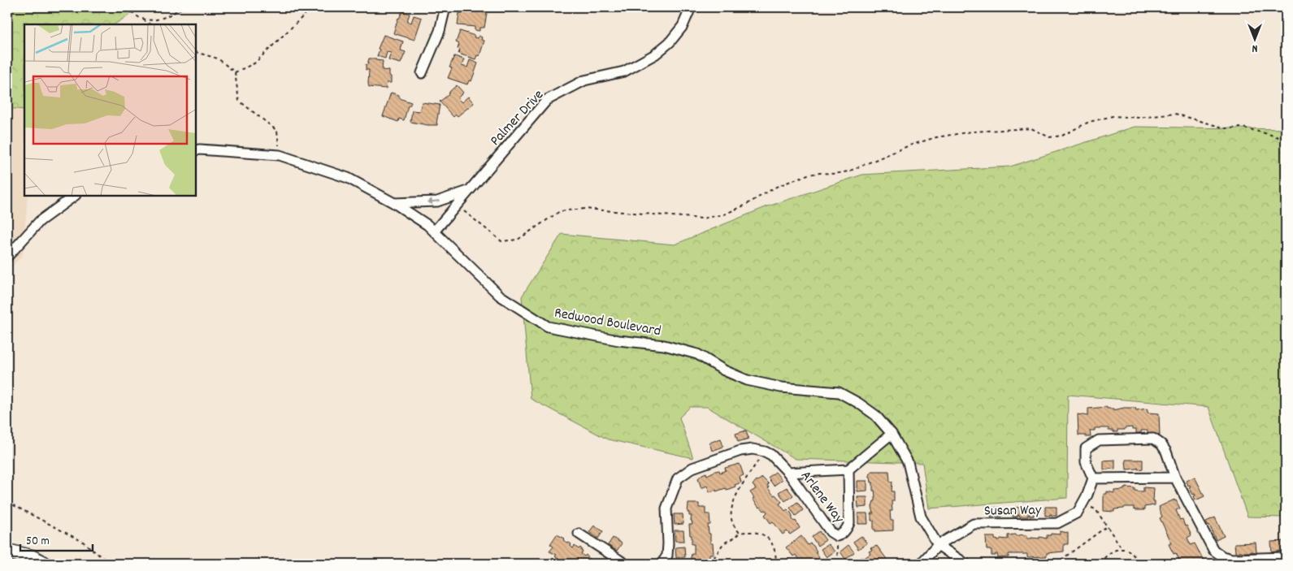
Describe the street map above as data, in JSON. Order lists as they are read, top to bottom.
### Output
{
  "streets": {
    "street": [
      "Palmer Drive",
      "Redwood Boulevard",
      "Arlene Way",
      "Susan Way"
    ]
  },
  "crossings": [
    ["Palmer Drive", "Redwood Boulevard"],
    ["Redwood Boulevard", "Susan Way"]
  ],
  "scale_bar": "50 m",
  "north": "bottom"
}
